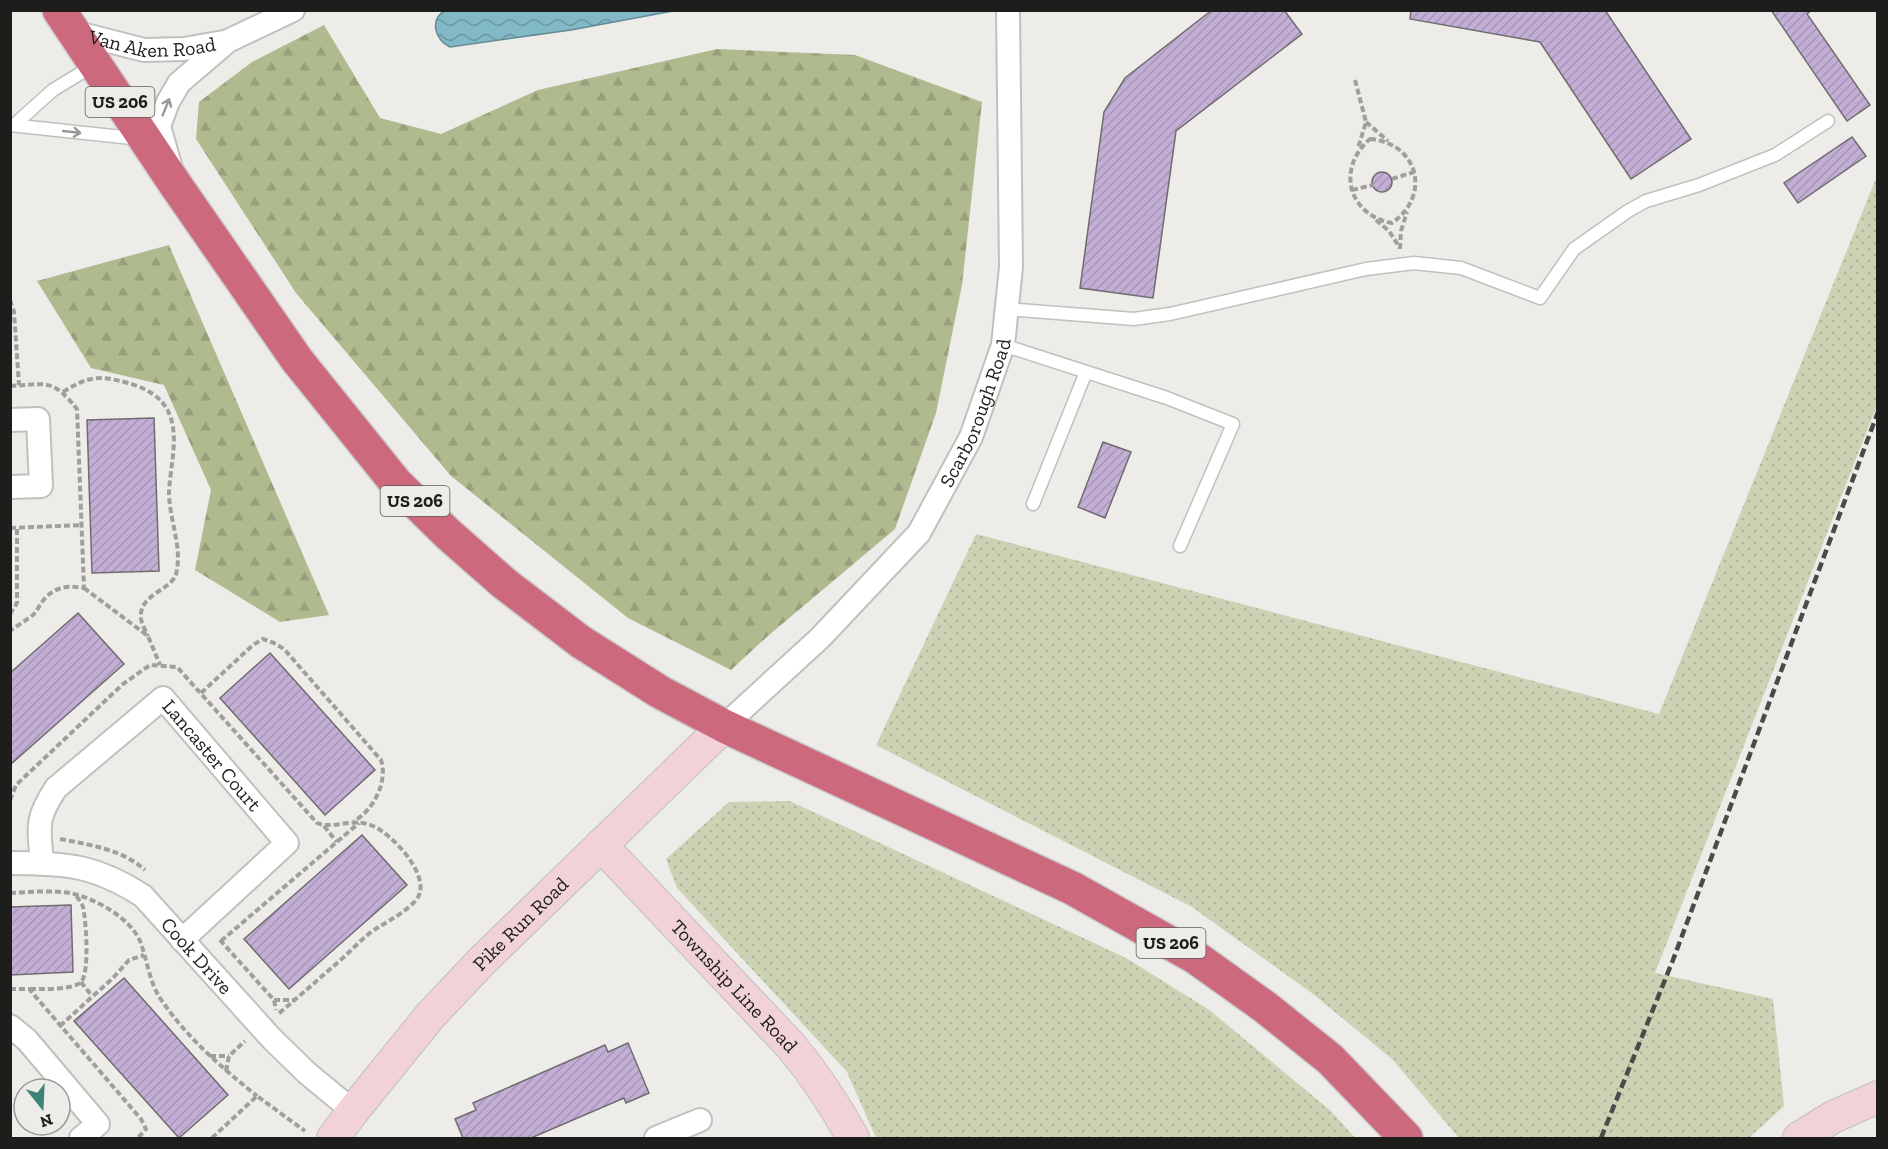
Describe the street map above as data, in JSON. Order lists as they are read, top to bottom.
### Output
{
  "streets": {
    "highway": ["US 206"],
    "street": [
      "Van Aken Road",
      "Scarborough Road",
      "Lancaster Court",
      "Pike Run Road",
      "Cook Drive",
      "Township Line Road"
    ]
  },
  "crossings": [
    ["Van Aken Road", "US 206"],
    ["US 206", "Scarborough Road"],
    ["US 206", "Pike Run Road"],
    ["Scarborough Road", "Pike Run Road"],
    ["Lancaster Court", "Cook Drive"],
    ["Pike Run Road", "Cook Drive"],
    ["Pike Run Road", "Township Line Road"]
  ],
  "one_way": ["Van Aken Road"],
  "north": "bottom"
}
